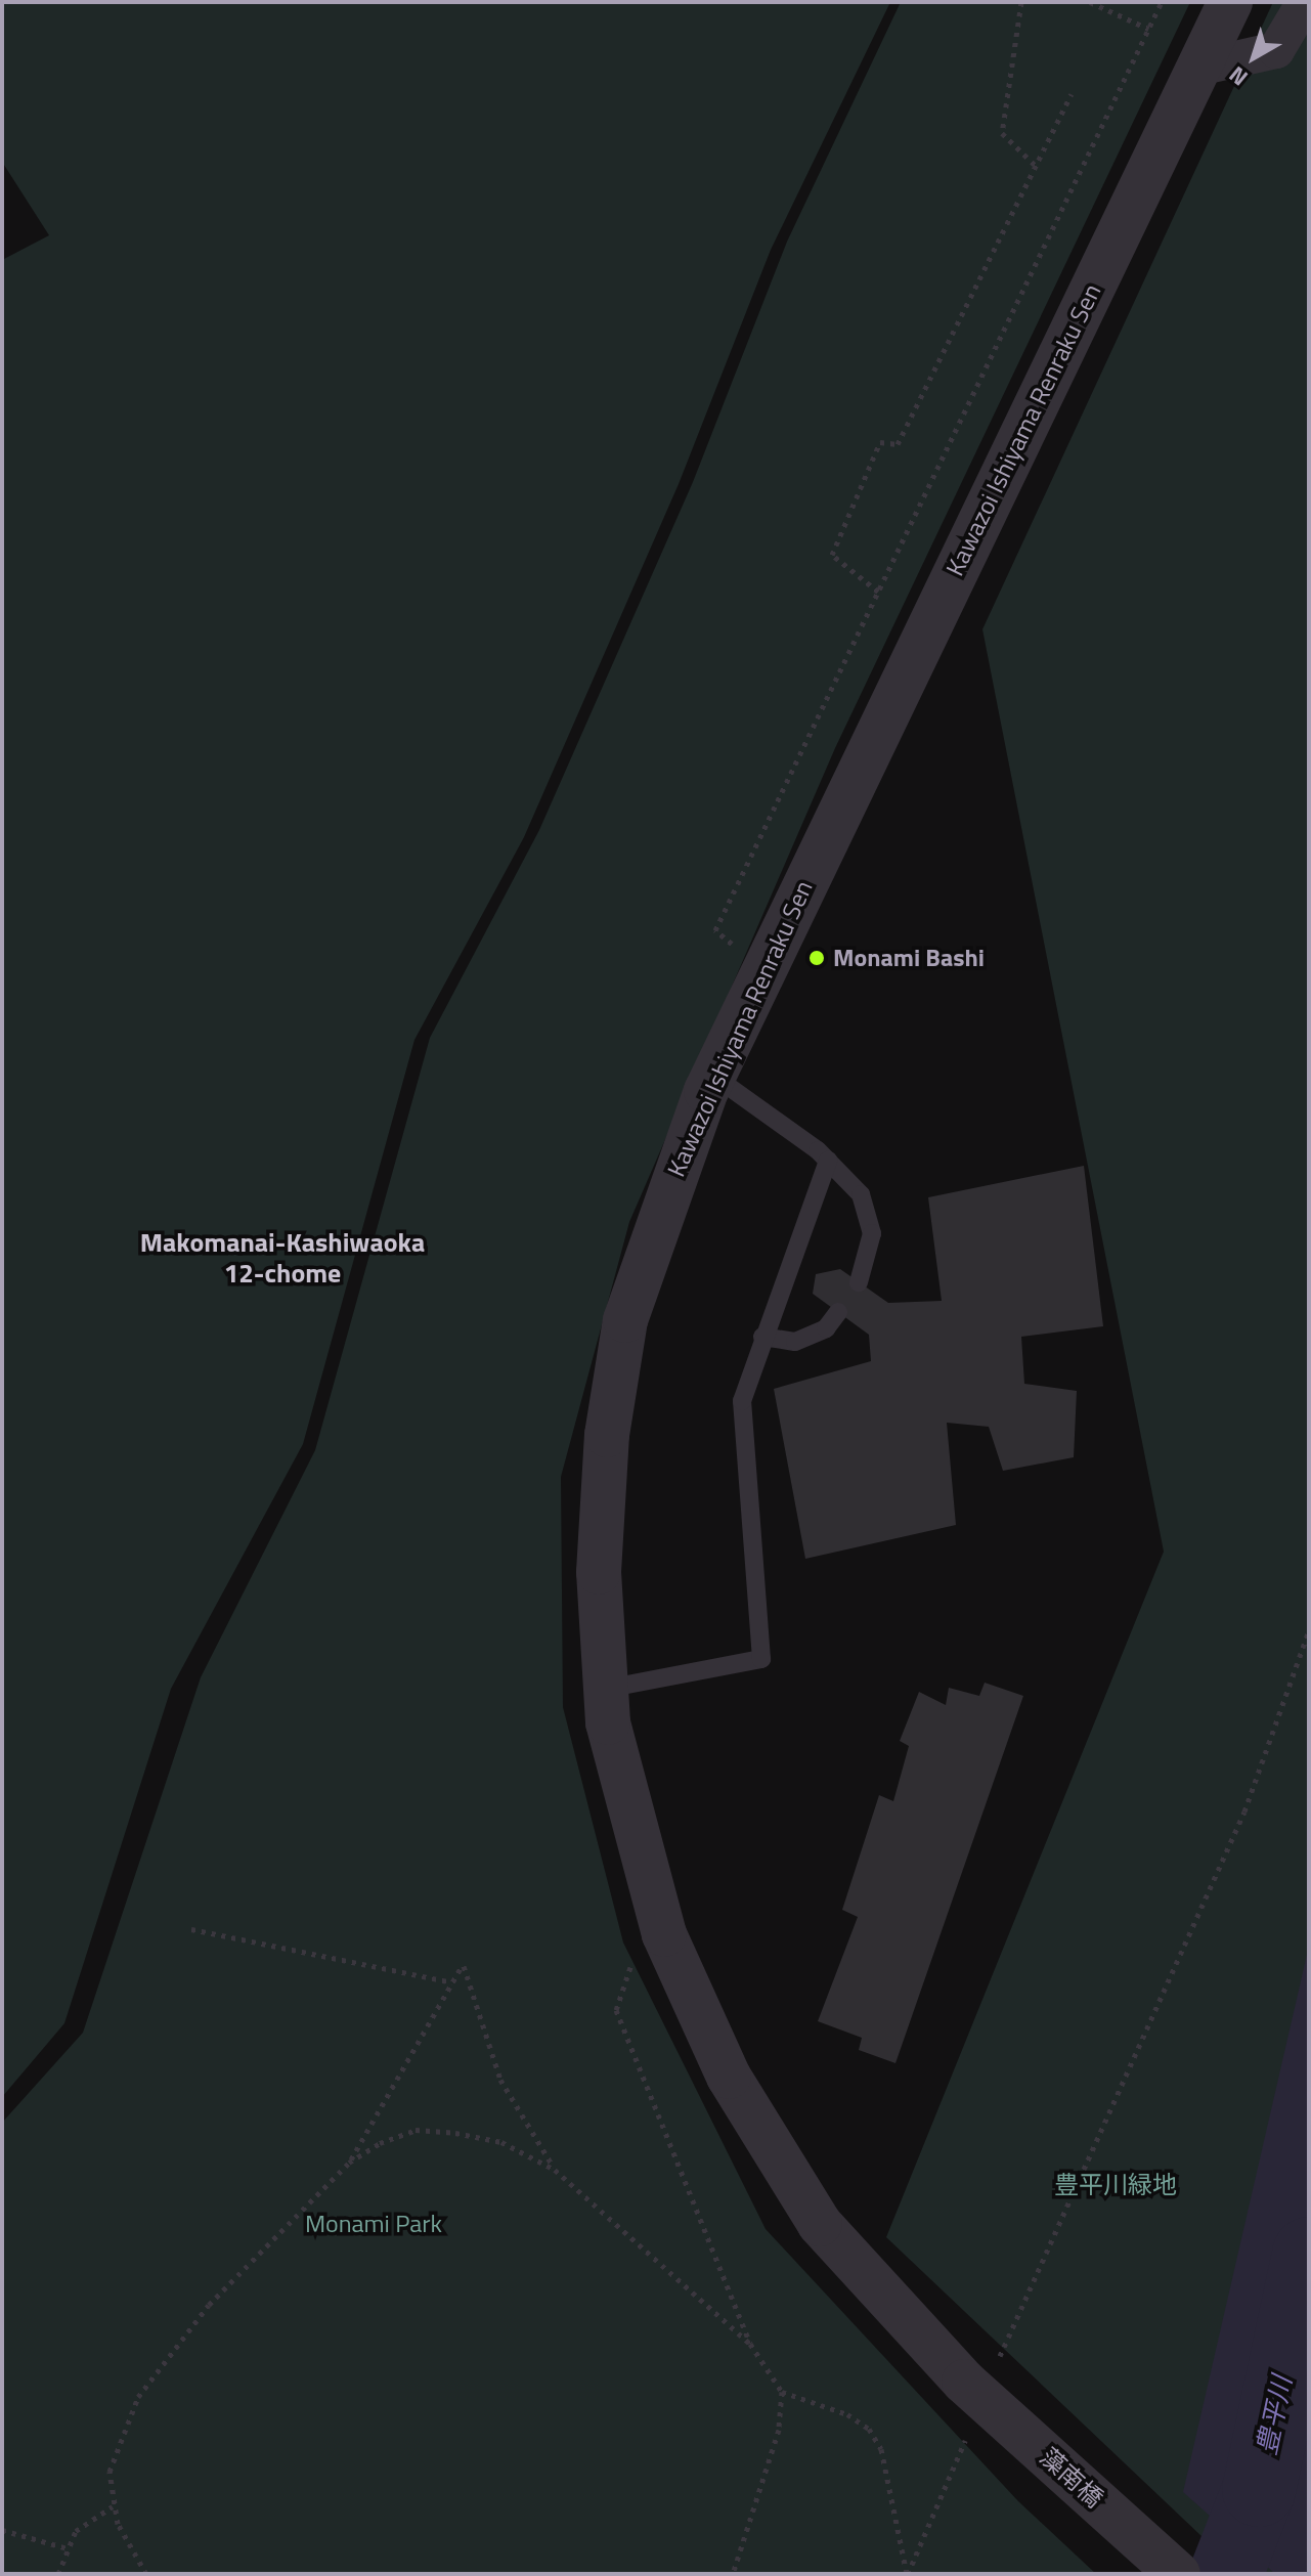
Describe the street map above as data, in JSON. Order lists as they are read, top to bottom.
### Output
{
  "streets": {
    "street": ["Kawazoi Ishiyama Renraku Sen", "藻南橋"]
  },
  "crossings": [
    ["Kawazoi Ishiyama Renraku Sen", "藻南橋"]
  ],
  "districts": ["Makomanai-Kashiwaoka 12-chome"],
  "water": ["豊平川"],
  "parks": ["豊平川緑地", "Monami Park"],
  "places": ["Monami Bashi"],
  "north": "bottom left"
}
